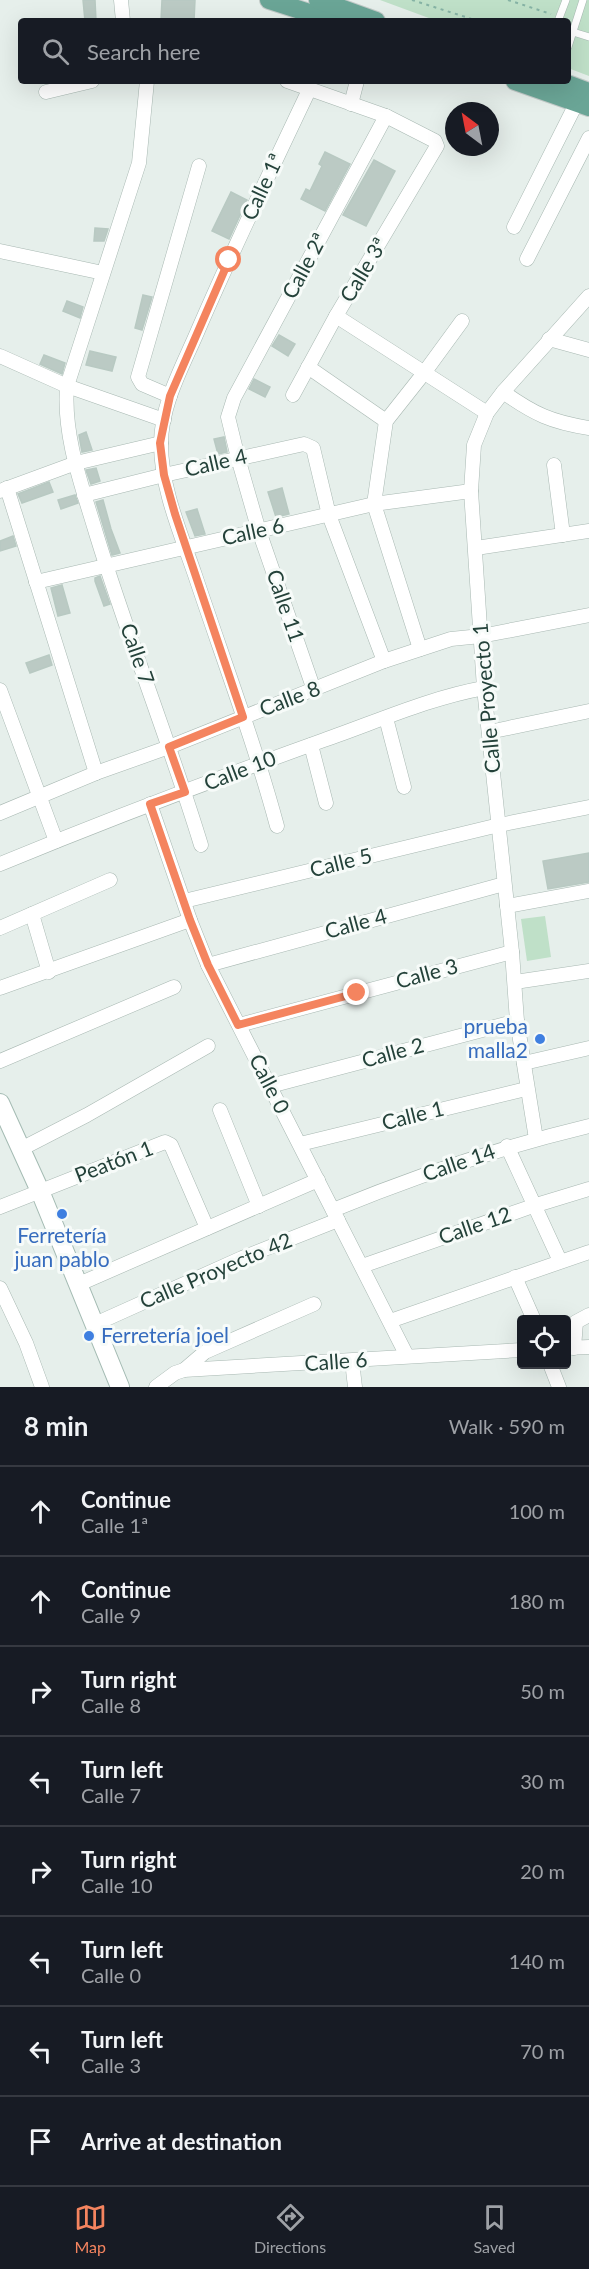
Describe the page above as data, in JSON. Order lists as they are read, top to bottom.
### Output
{
  "streets": {
    "street": [
      "Calle 1ª",
      "Calle 2ª",
      "Calle 3ª",
      "Calle 4",
      "Calle 6",
      "Calle 11",
      "Calle 7",
      "Calle Proyecto 1",
      "Calle 8",
      "Calle 10",
      "Calle 5",
      "Calle 3",
      "Calle 2",
      "Calle 0",
      "Calle 1",
      "Peatón 1",
      "Calle 14",
      "Calle 12",
      "Calle Proyecto 42"
    ]
  },
  "crossings": [
    ["Calle 1ª", "Calle 4"],
    ["Calle 1ª", "Calle 6"],
    ["Calle 1ª", "Calle 8"],
    ["Calle 1ª", "Calle 10"],
    ["Calle 2ª", "Calle 3ª"],
    ["Calle 2ª", "Calle 11"],
    ["Calle 4", "Calle 6"],
    ["Calle 4", "Calle 11"],
    ["Calle 4", "Calle 7"],
    ["Calle 4", "Calle Proyecto 1"],
    ["Calle 4", "Calle 0"],
    ["Calle 6", "Calle 11"],
    ["Calle 6", "Calle 7"],
    ["Calle 6", "Calle Proyecto 1"],
    ["Calle 6", "Calle 0"],
    ["Calle 11", "Calle 8"],
    ["Calle 7", "Calle 8"],
    ["Calle 7", "Calle 10"],
    ["Calle Proyecto 1", "Calle 8"],
    ["Calle Proyecto 1", "Calle 10"],
    ["Calle Proyecto 1", "Calle 5"],
    ["Calle Proyecto 1", "Calle 3"],
    ["Calle Proyecto 1", "Calle 2"],
    ["Calle Proyecto 1", "Calle 1"],
    ["Calle Proyecto 1", "Calle 14"],
    ["Calle 10", "Calle 0"],
    ["Calle 5", "Calle 0"],
    ["Calle 3", "Calle 0"],
    ["Calle 2", "Calle 0"],
    ["Calle 0", "Calle 1"],
    ["Calle 0", "Calle 14"],
    ["Calle 0", "Calle 12"],
    ["Calle 0", "Calle Proyecto 42"],
    ["Calle 14", "Calle Proyecto 42"]
  ],
  "places": ["prueba malla2", "Ferretería juan pablo", "Ferretería joel"],
  "north": "top left",
  "page": {
    "search": "Search here",
    "heading": ["8 min", "Walk · 590 m"],
    "list": [
      ["Continue", "Calle 1ª", "100 m"],
      ["Continue", "Calle 9", "180 m"],
      ["Turn right", "Calle 8", "50 m"],
      ["Turn left", "Calle 7", "30 m"],
      ["Turn right", "Calle 10", "20 m"],
      ["Turn left", "Calle 0", "140 m"],
      ["Turn left", "Calle 3", "70 m"],
      "Arrive at destination"
    ],
    "nav": ["Map", "Directions", "Saved"]
  }
}
